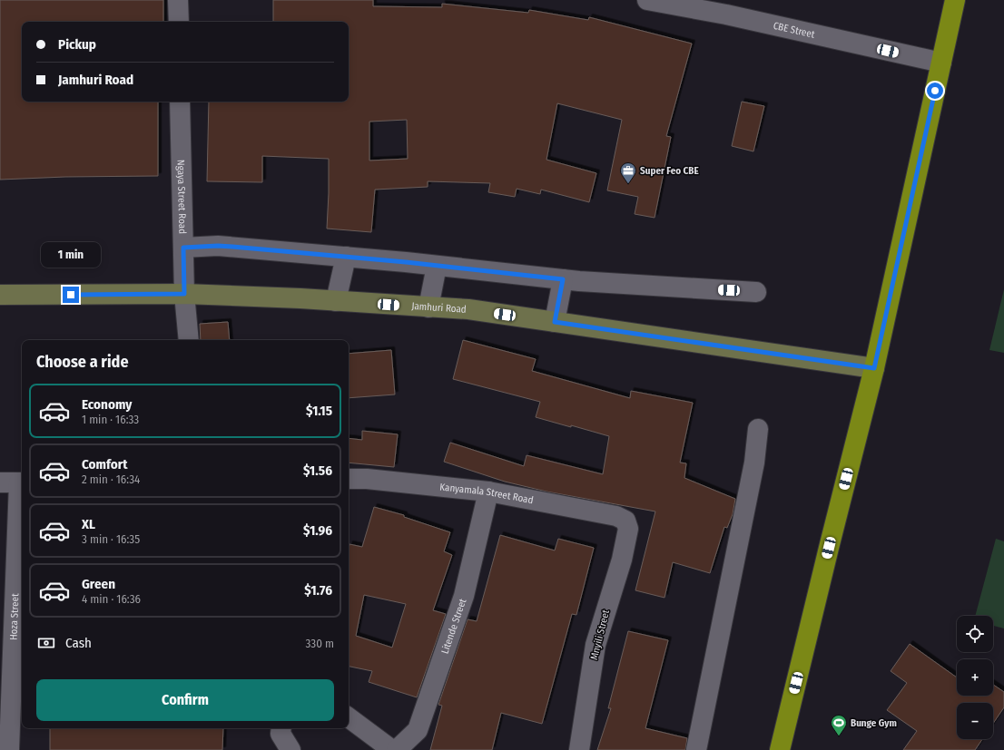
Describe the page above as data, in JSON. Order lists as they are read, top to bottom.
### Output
{
  "streets": {
    "main road": ["Jamhuri Road"],
    "street": [
      "CBE Street",
      "Ngaya Street Road",
      "Kanyamala Street Road",
      "Hoza Street",
      "Litende Street",
      "Mnyili Street"
    ]
  },
  "crossings": [
    ["Ngaya Street Road", "Jamhuri Road"],
    ["Kanyamala Street Road", "Litende Street"],
    ["Kanyamala Street Road", "Mnyili Street"]
  ],
  "places": {
    "office": ["Super Feo CBE"],
    "sports": ["Bunge Gym"]
  },
  "page": {
    "banner": ["Pickup", "Jamhuri Road"],
    "bubble": "1 min",
    "heading": "Choose a ride",
    "list": [
      {
        "name": "Economy",
        "note": "1 min · 16:33",
        "value": "$1.15"
      },
      {
        "name": "Comfort",
        "note": "2 min · 16:34",
        "value": "$1.56"
      },
      {
        "name": "XL",
        "note": "3 min · 16:35",
        "value": "$1.96"
      },
      {
        "name": "Green",
        "note": "4 min · 16:36",
        "value": "$1.76"
      }
    ],
    "map_buttons": ["+", "−"],
    "pay": ["Cash", "330 m"],
    "buttons": "Confirm"
  }
}
